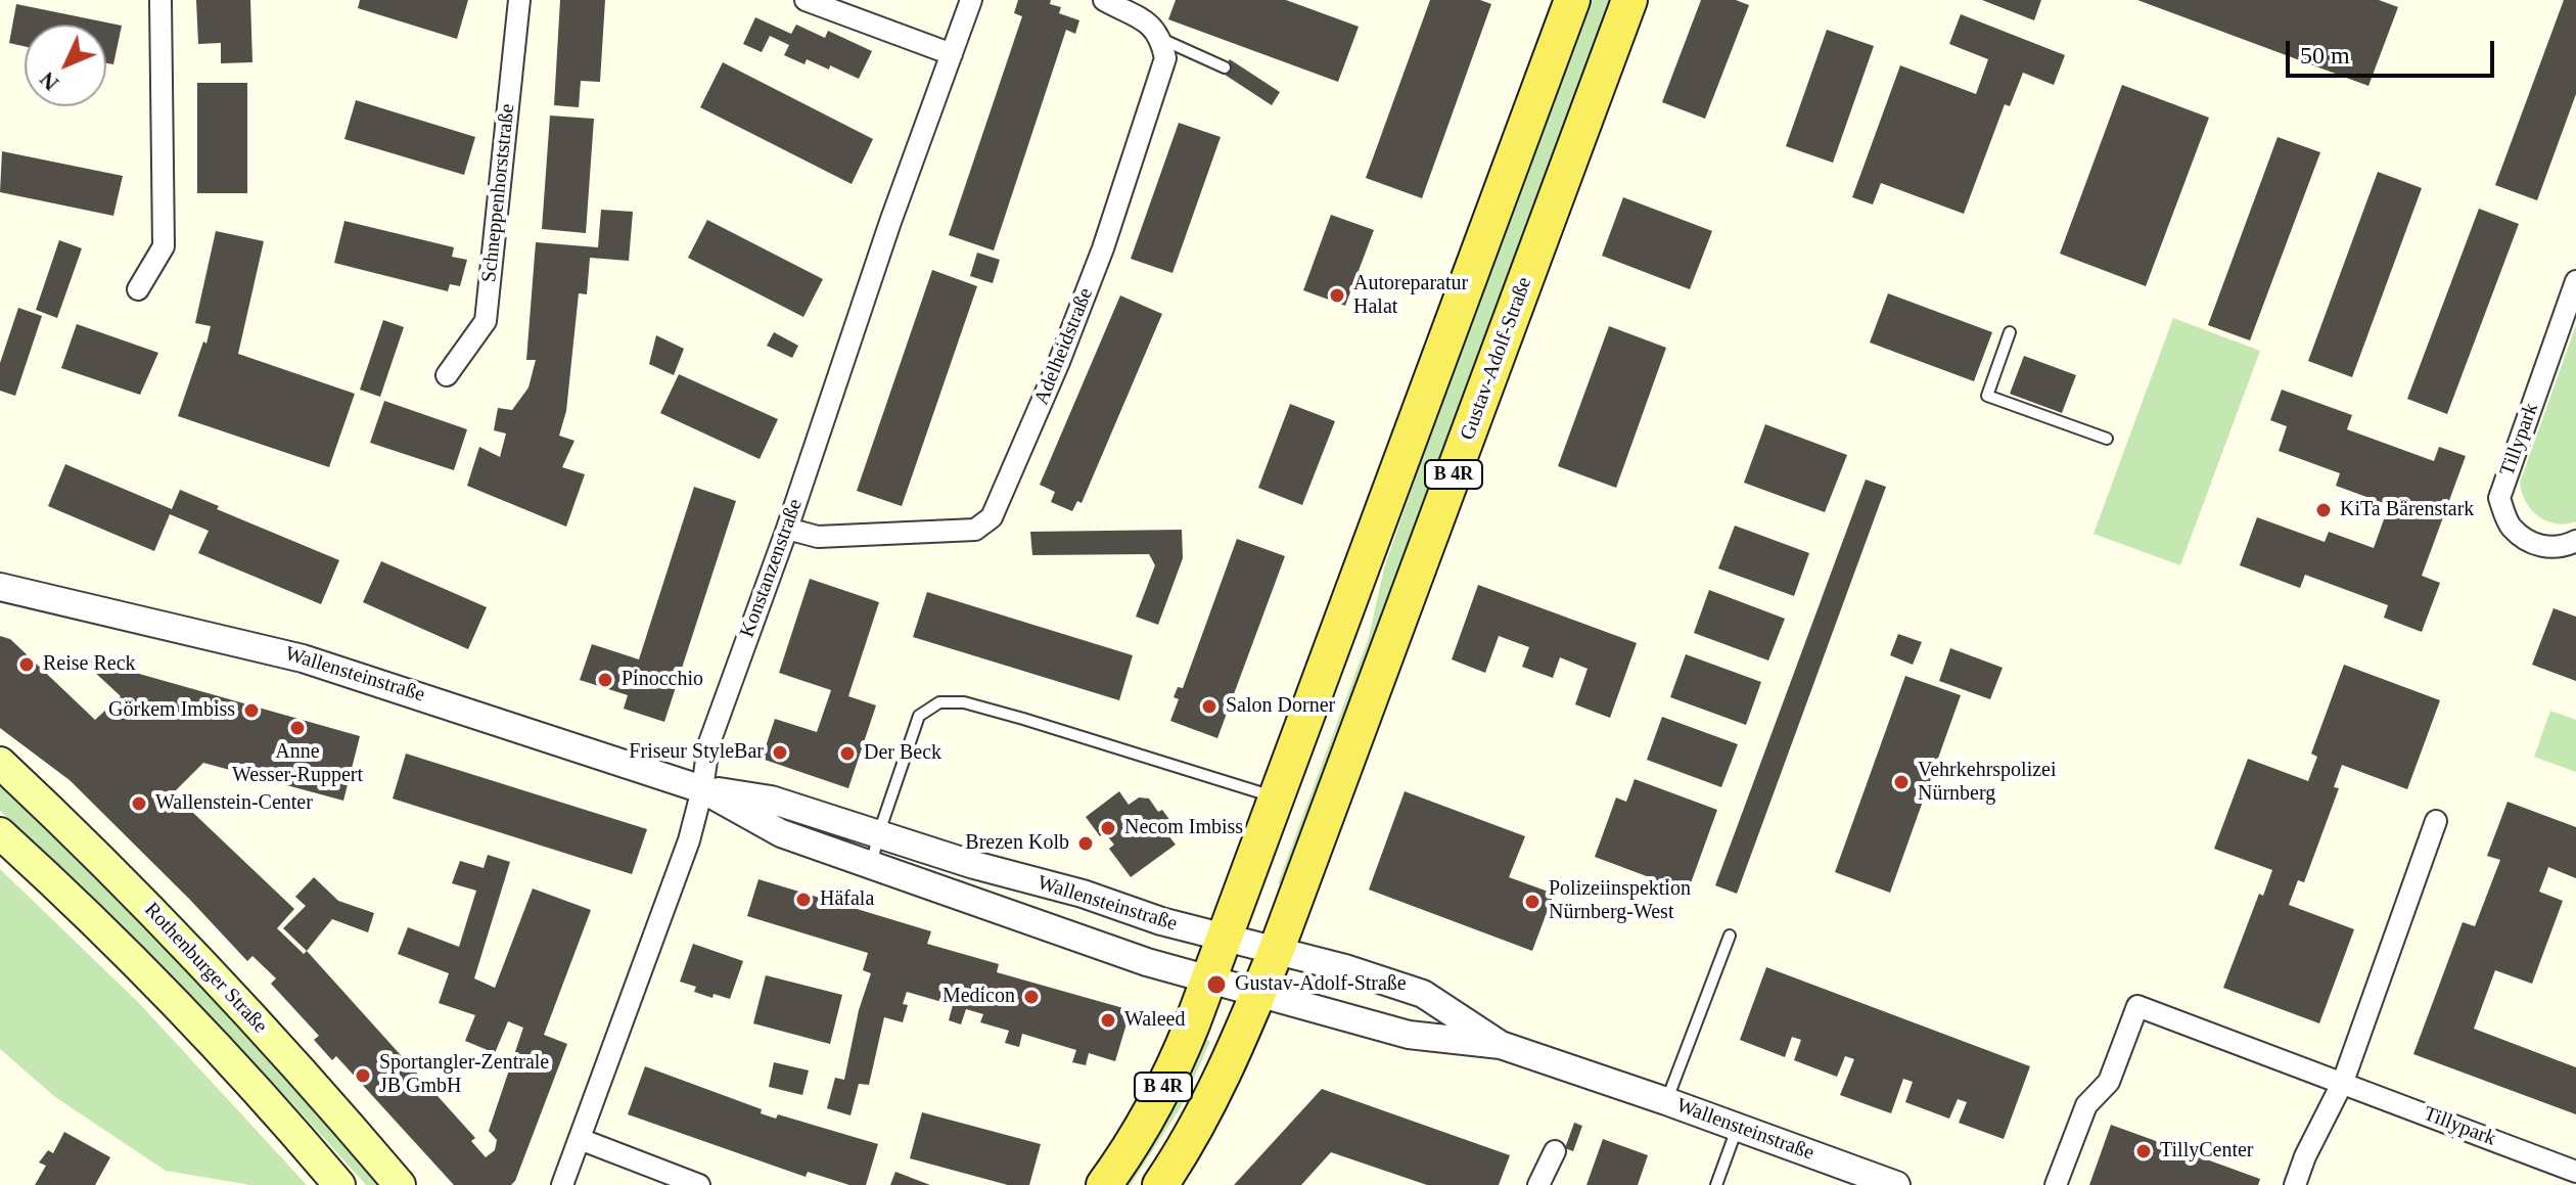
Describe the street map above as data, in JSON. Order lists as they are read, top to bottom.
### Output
{
  "streets": {
    "main road": ["Gustav-Adolf-Straße", "B 4R", "Rothenburger Straße"],
    "street": [
      "Schneppenhorststraße",
      "Adelheidstraße",
      "Tillypark",
      "Konstanzenstraße",
      "Wallensteinstraße"
    ]
  },
  "crossings": [
    ["Adelheidstraße", "Konstanzenstraße"],
    ["Gustav-Adolf-Straße", "B 4R"],
    ["Gustav-Adolf-Straße", "Wallensteinstraße"],
    ["B 4R", "Wallensteinstraße"],
    ["Konstanzenstraße", "Wallensteinstraße"]
  ],
  "places": [
    "Autoreparatur Halat",
    "KiTa Bärenstark",
    "Reise Reck",
    "Pinocchio",
    "Salon Dorner",
    "Görkem Imbiss",
    "Anne Wesser-Ruppert",
    "Friseur StyleBar",
    "Der Beck",
    "Vehrkehrspolizei Nürnberg",
    "Wallenstein-Center",
    "Necom Imbiss",
    "Brezen Kolb",
    "Häfala",
    "Polizeiinspektion Nürnberg-West",
    "Gustav-Adolf-Straße",
    "Medicon",
    "Waleed",
    "Sportangler-Zentrale JB GmbH",
    "TillyCenter"
  ],
  "scale_bar": "50 m",
  "north": "bottom left"
}
